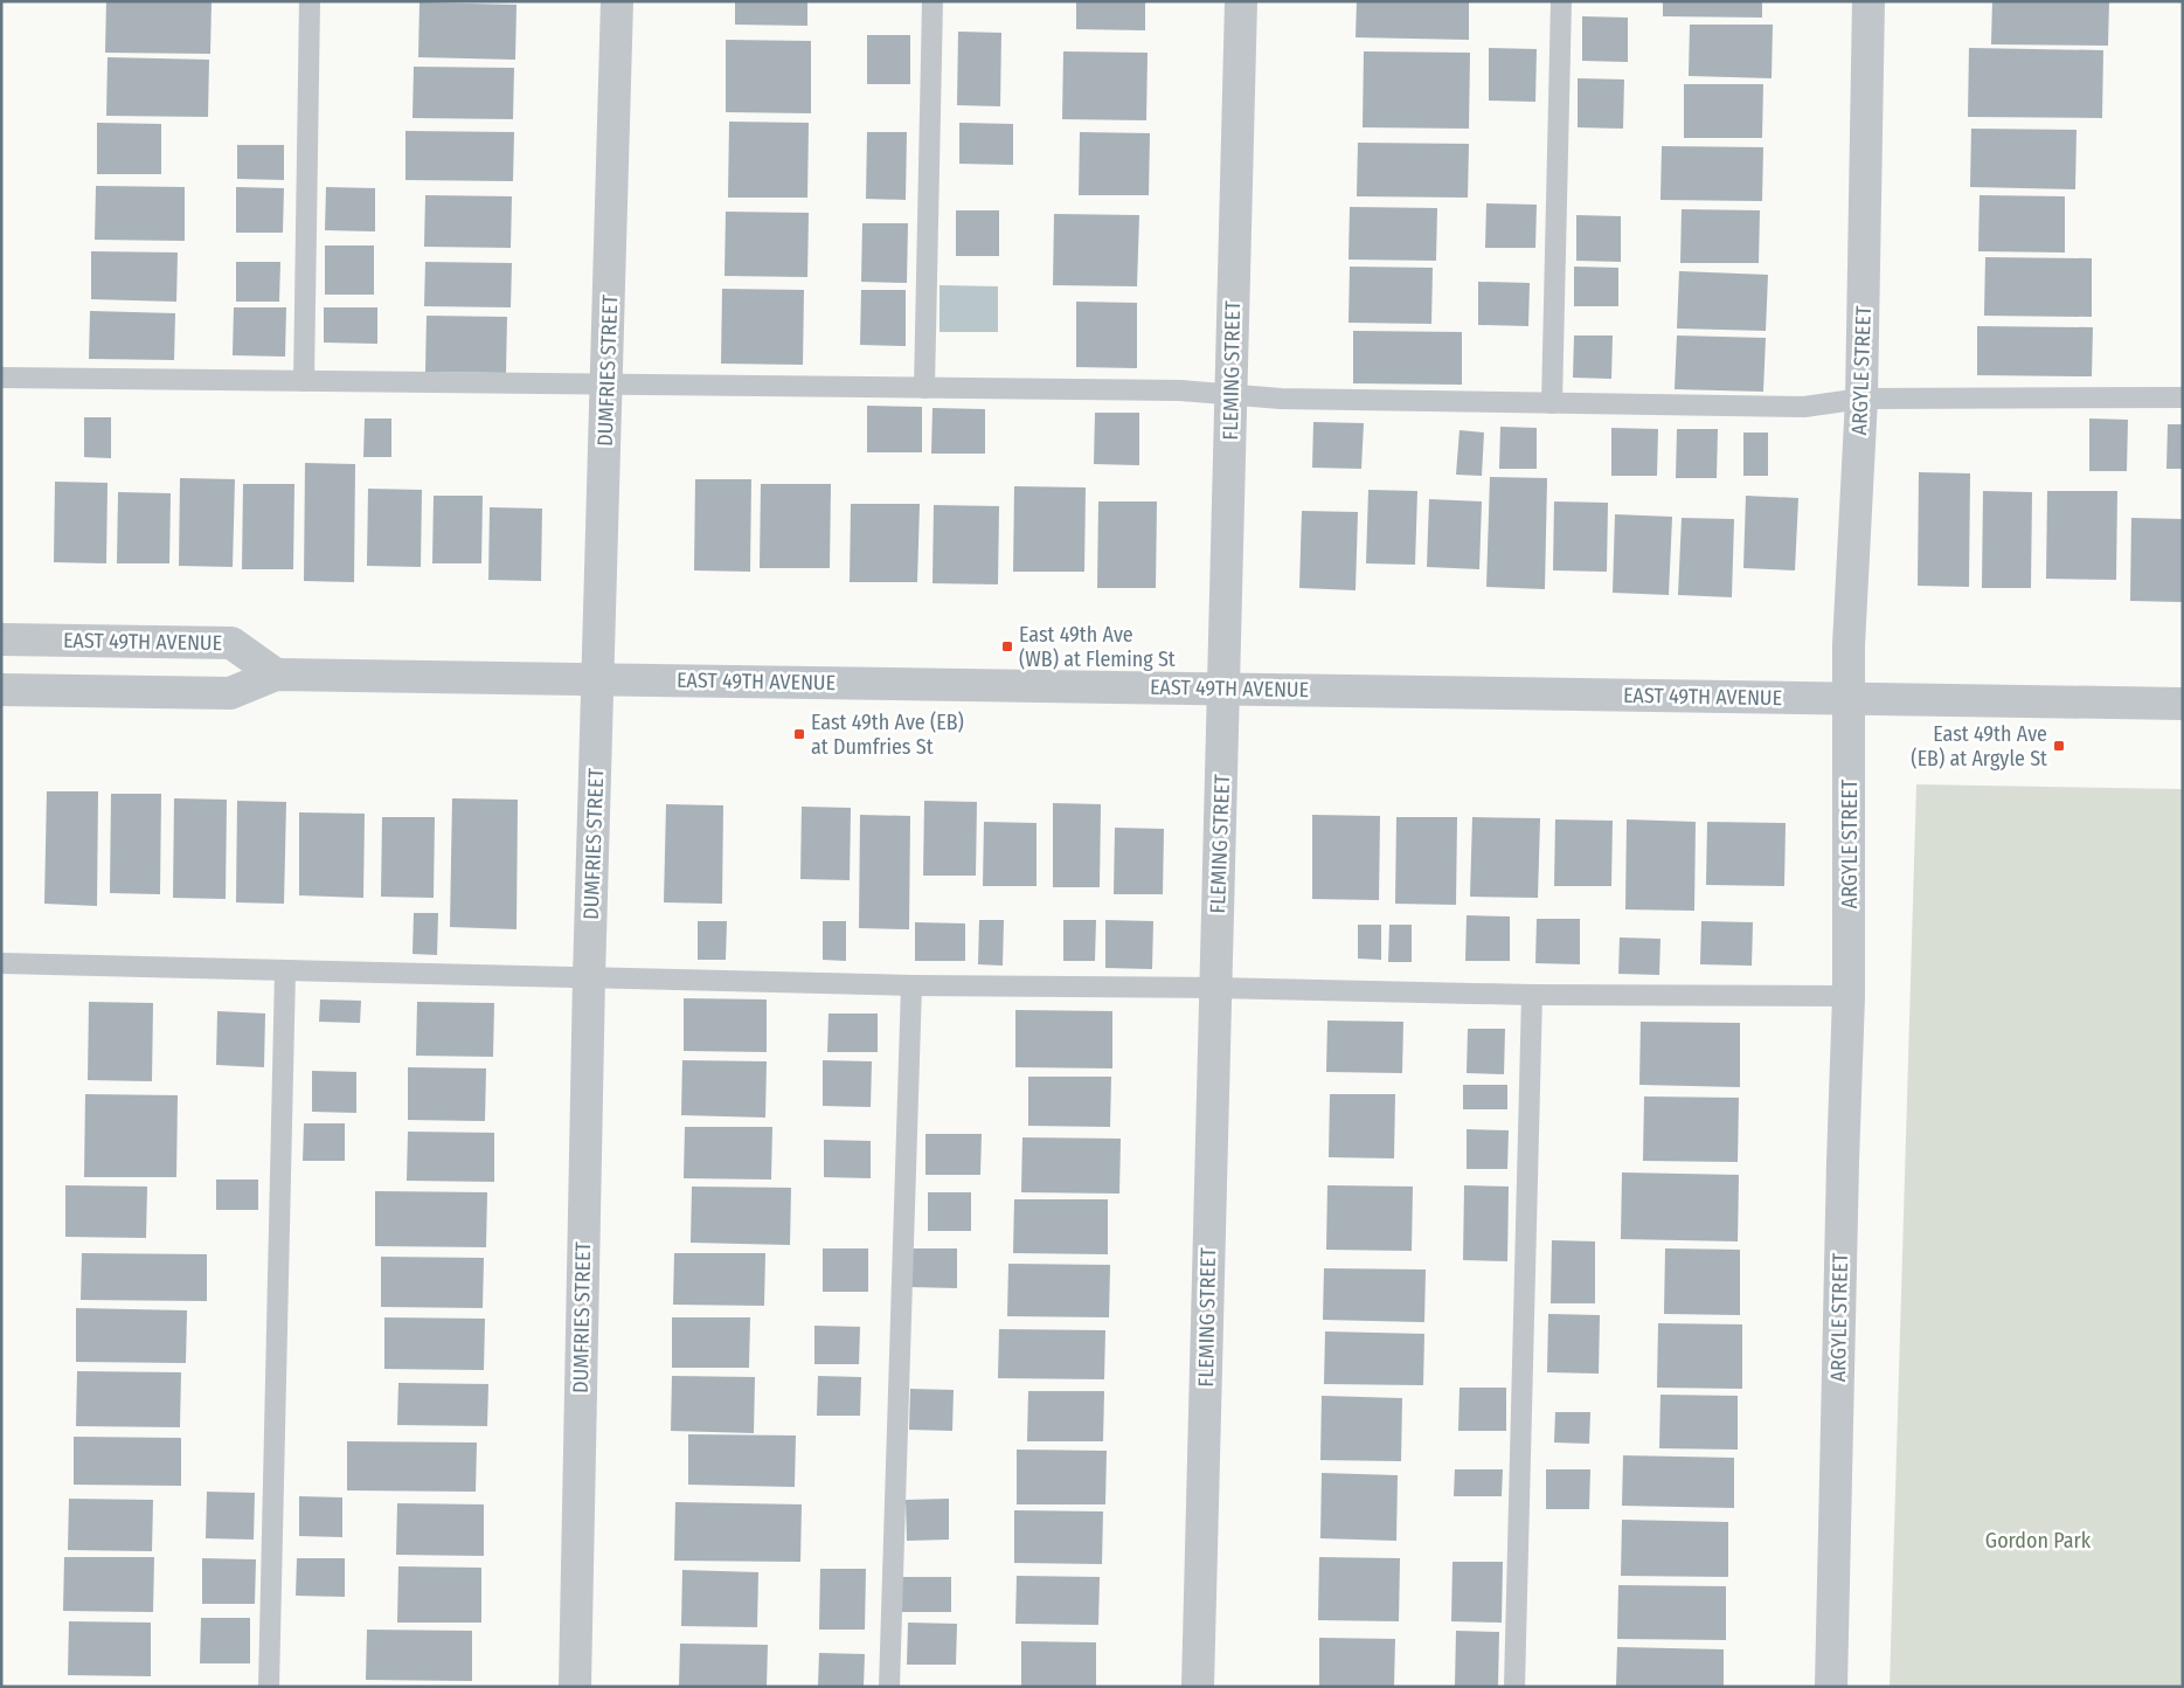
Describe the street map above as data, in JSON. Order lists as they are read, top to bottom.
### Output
{
  "streets": {
    "street": [
      "DUMFRIES STREET",
      "FLEMING STREET",
      "ARGYLE STREET",
      "EAST 49TH AVENUE"
    ]
  },
  "crossings": [
    ["DUMFRIES STREET", "EAST 49TH AVENUE"],
    ["FLEMING STREET", "EAST 49TH AVENUE"],
    ["ARGYLE STREET", "EAST 49TH AVENUE"]
  ],
  "parks": ["Gordon Park"],
  "places": {
    "transit": ["East 49th Ave (WB) at Fleming St", "East 49th Ave (EB) at Dumfries St", "East 49th Ave (EB) at Argyle St"]
  }
}
